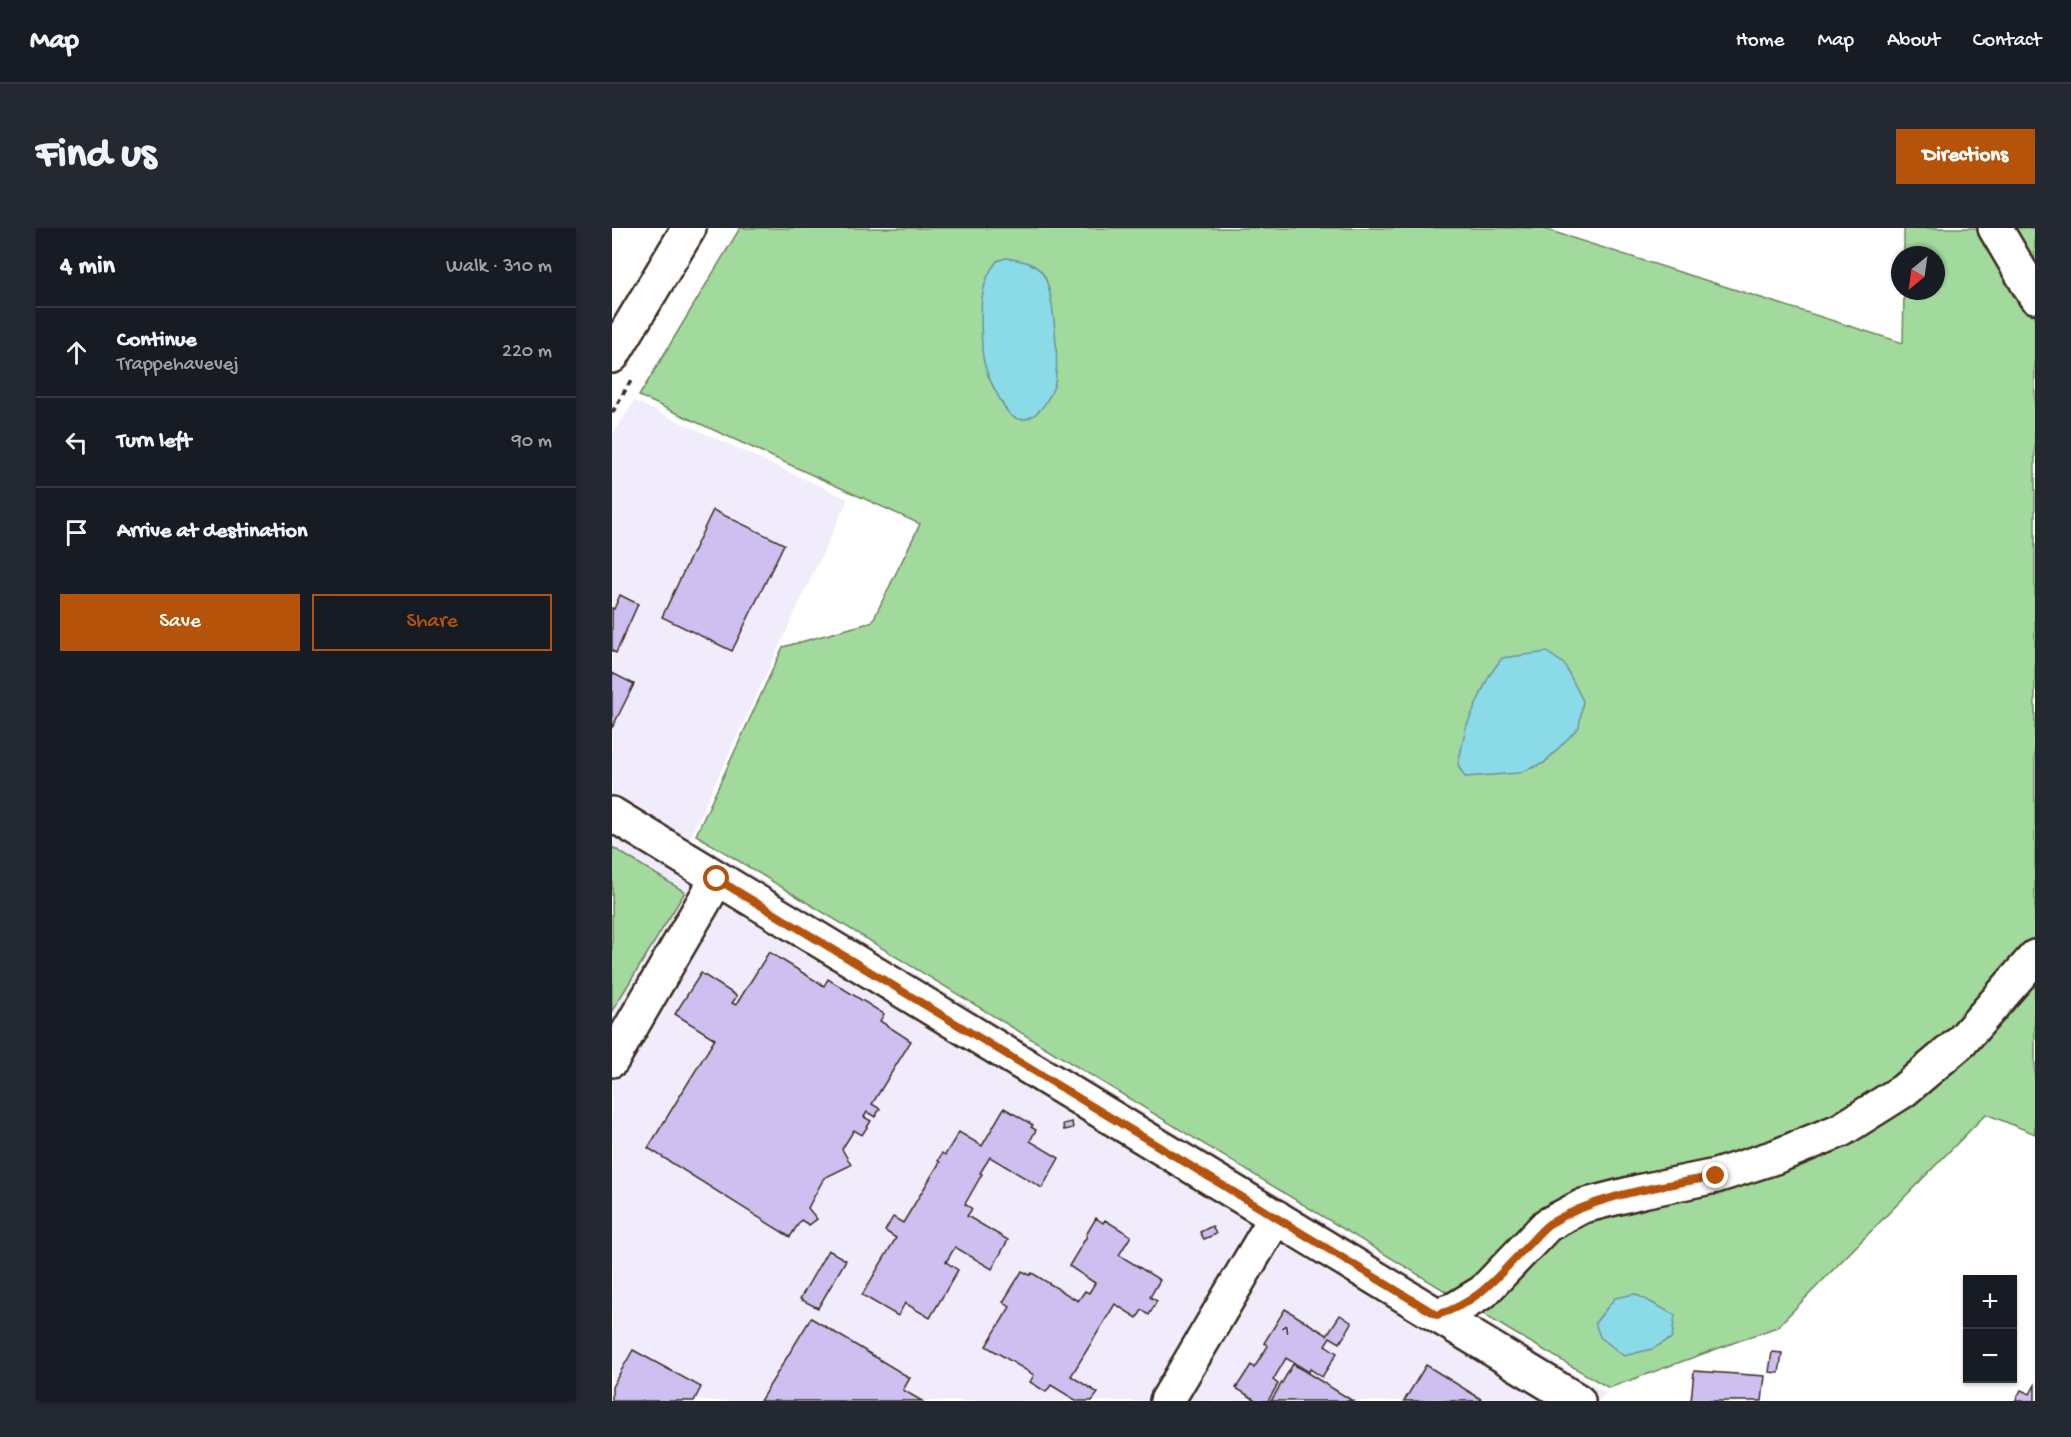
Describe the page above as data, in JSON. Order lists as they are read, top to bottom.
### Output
{
  "house_numbers": ["1"],
  "north": "bottom left",
  "page": {
    "header": "Map",
    "nav": [
      "Home",
      "Map",
      "About",
      "Contact"
    ],
    "buttons": [
      "Directions",
      ["Save", "Share"]
    ],
    "title": "Find us",
    "heading": ["4 min", "Walk · 310 m"],
    "list": [
      ["Continue", "Trappehavevej", "220 m"],
      ["Turn left", "90 m"],
      "Arrive at destination"
    ],
    "map_buttons": ["+", "−"]
  }
}
